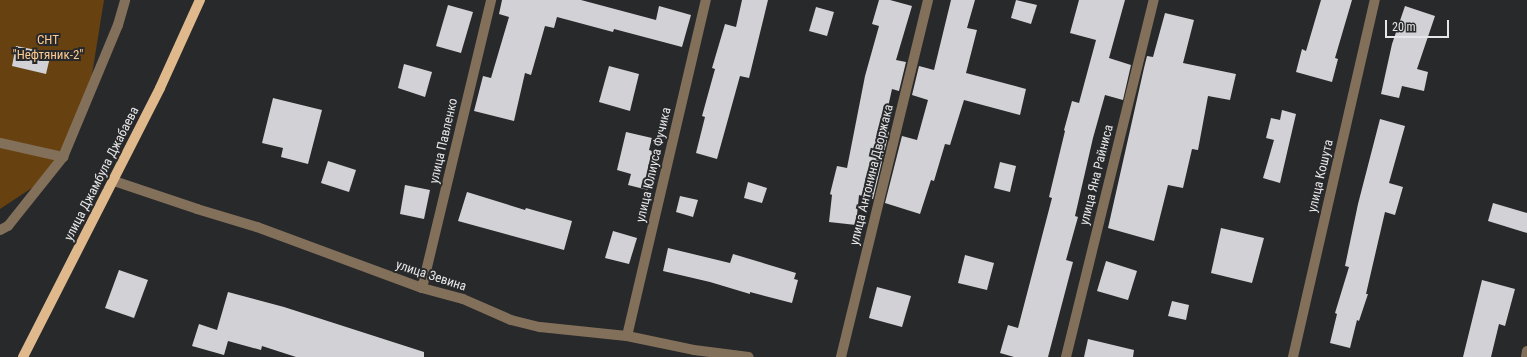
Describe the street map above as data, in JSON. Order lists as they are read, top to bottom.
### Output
{
  "streets": {
    "main road": ["улица Джамбула Джабаева"],
    "street": [
      "улица Павленко",
      "улица Юлиуса Фучика",
      "улица Антонина Дворжака",
      "улица Яна Райниса",
      "улица Кошута",
      "улица Зевина"
    ]
  },
  "crossings": [
    ["улица Павленко", "улица Зевина"],
    ["улица Юлиуса Фучика", "улица Зевина"],
    ["улица Джамбула Джабаева", "улица Зевина"]
  ],
  "parks": ["СНТ \"Нефтяник-2\""],
  "scale_bar": "20 m"
}
